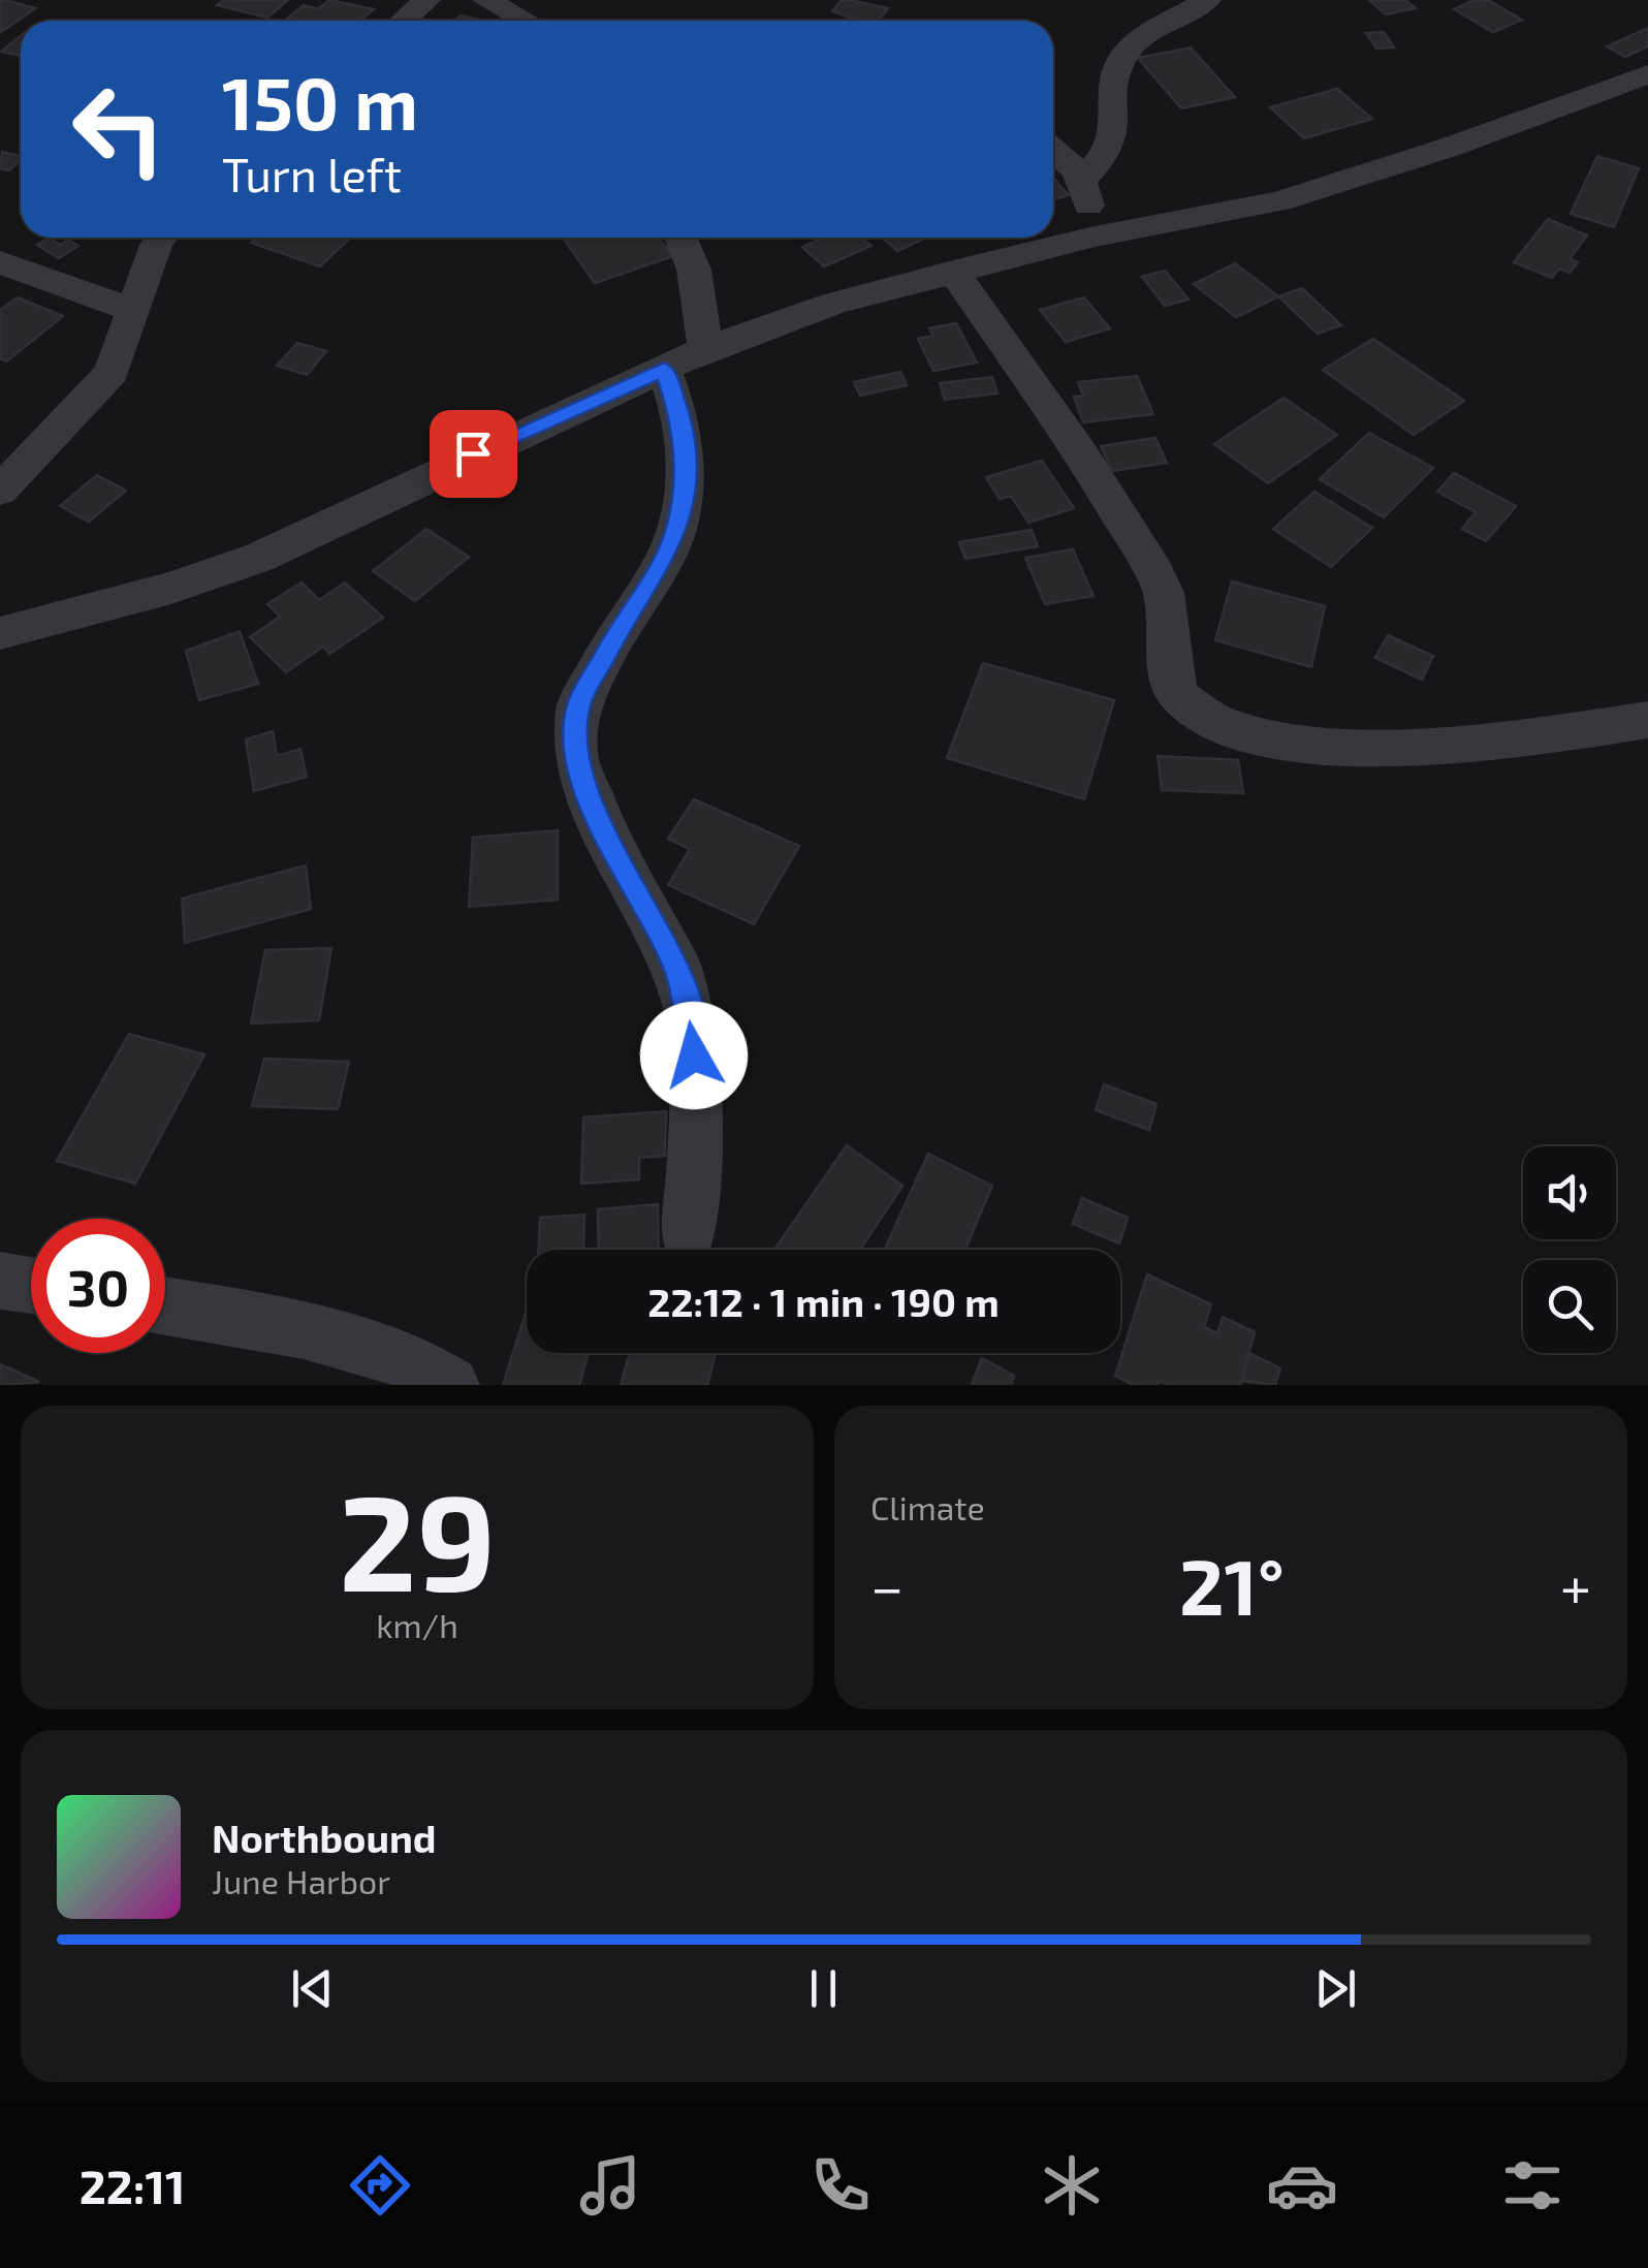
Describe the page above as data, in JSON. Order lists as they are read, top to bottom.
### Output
{
  "page": {
    "turn": ["150 m", "Turn left"],
    "limit": "30",
    "trip": "22:12 · 1 min · 190 m",
    "tile": [
      ["29", "km/h"],
      "Climate"
    ],
    "heat": ["−", "21°", "+"],
    "song": ["Northbound", "June Harbor"],
    "tabs": "22:11"
  }
}
